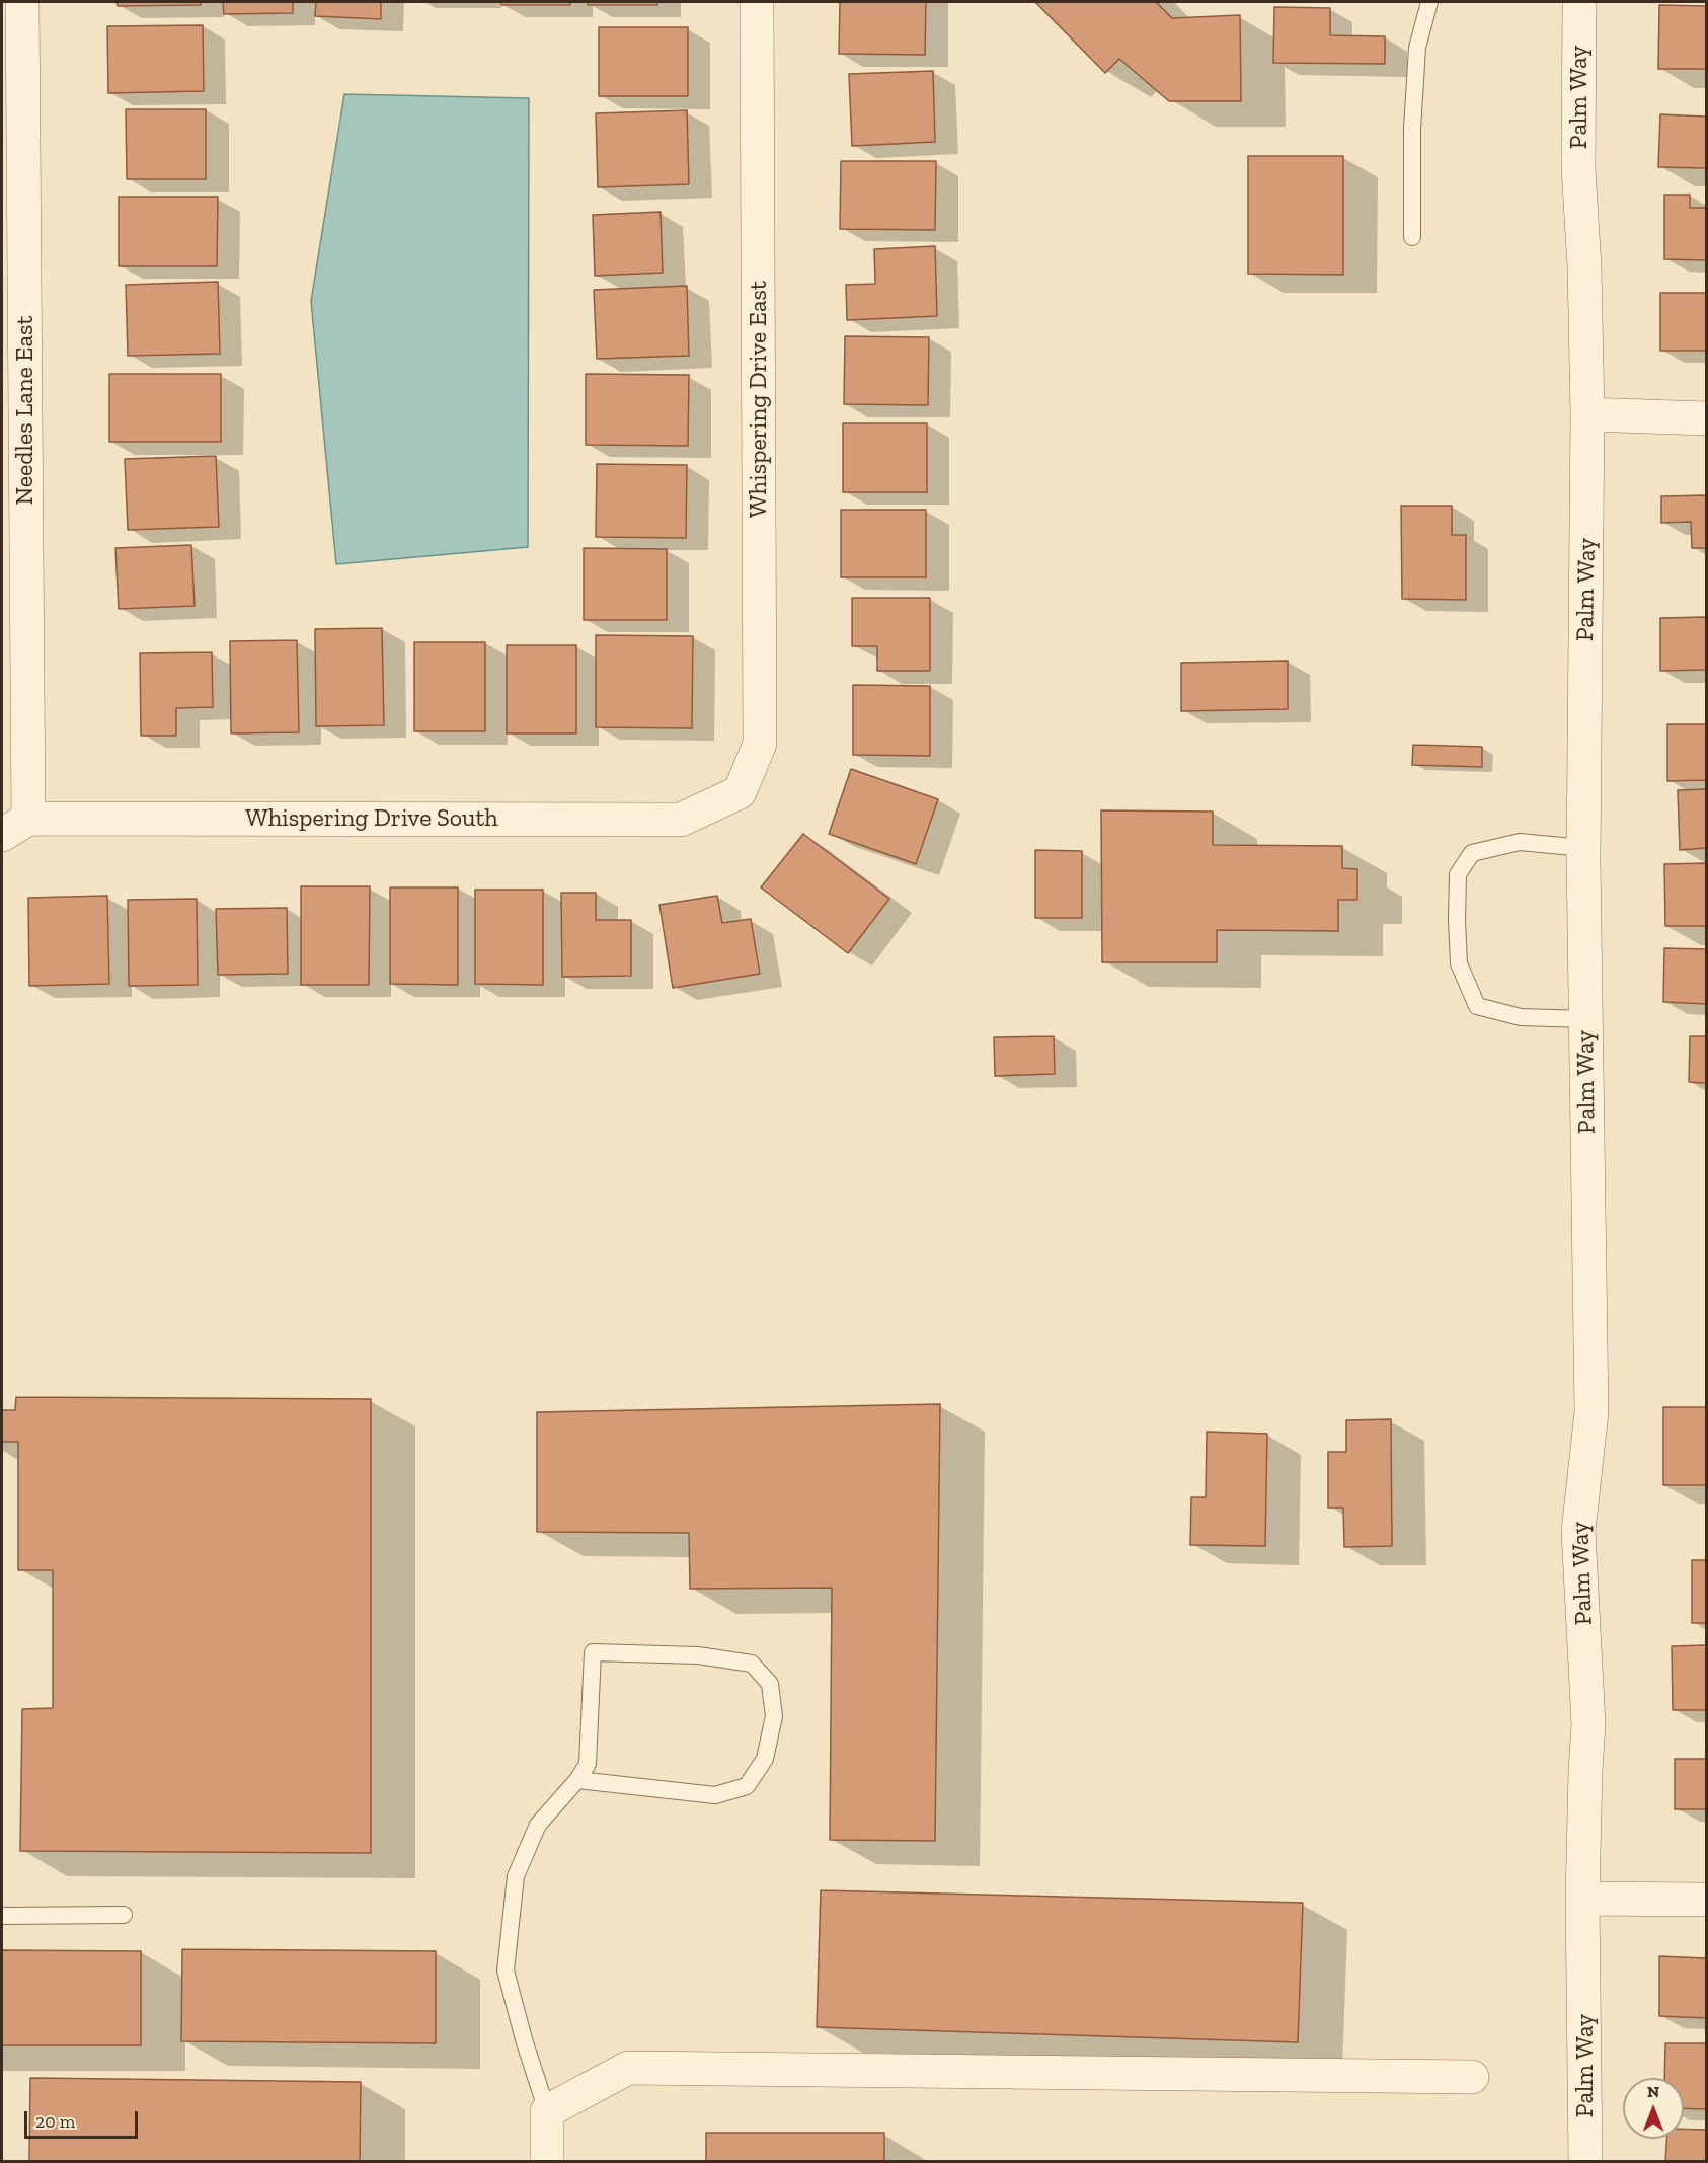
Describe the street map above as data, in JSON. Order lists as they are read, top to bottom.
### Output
{
  "streets": {
    "street": [
      "Palm Way",
      "Whispering Drive East",
      "Needles Lane East",
      "Whispering Drive South"
    ]
  },
  "crossings": [
    ["Whispering Drive East", "Whispering Drive South"],
    ["Needles Lane East", "Whispering Drive South"]
  ],
  "scale_bar": "20 m",
  "north": "top"
}
